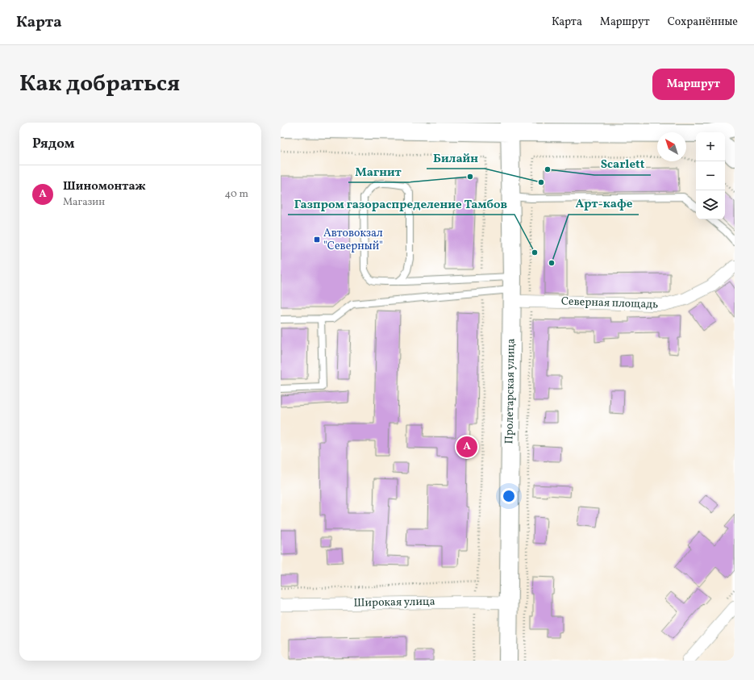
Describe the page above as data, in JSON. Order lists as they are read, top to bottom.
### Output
{
  "streets": {
    "main road": ["Пролетарская улица"],
    "street": ["Северная площадь", "Широкая улица"]
  },
  "crossings": [
    ["Северная площадь", "Пролетарская улица"],
    ["Пролетарская улица", "Широкая улица"]
  ],
  "places": {
    "other": [
      "Scarlett",
      "Магнит",
      "Билайн",
      "Газпром газораспределение Тамбов",
      "Арт-кафе"
    ],
    "transit": ["Автовокзал \"Северный\""]
  },
  "north": "top left",
  "page": {
    "header": "Карта",
    "nav": ["Карта", "Маршрут", "Сохранённые"],
    "title": "Как добраться",
    "buttons": "Маршрут",
    "heading": "Рядом",
    "map_buttons": ["+", "−"],
    "list": [
      {
        "mark": "A",
        "name": "Шиномонтаж",
        "note": "Магазин",
        "value": "40 m"
      }
    ],
    "pins": "A"
  }
}
